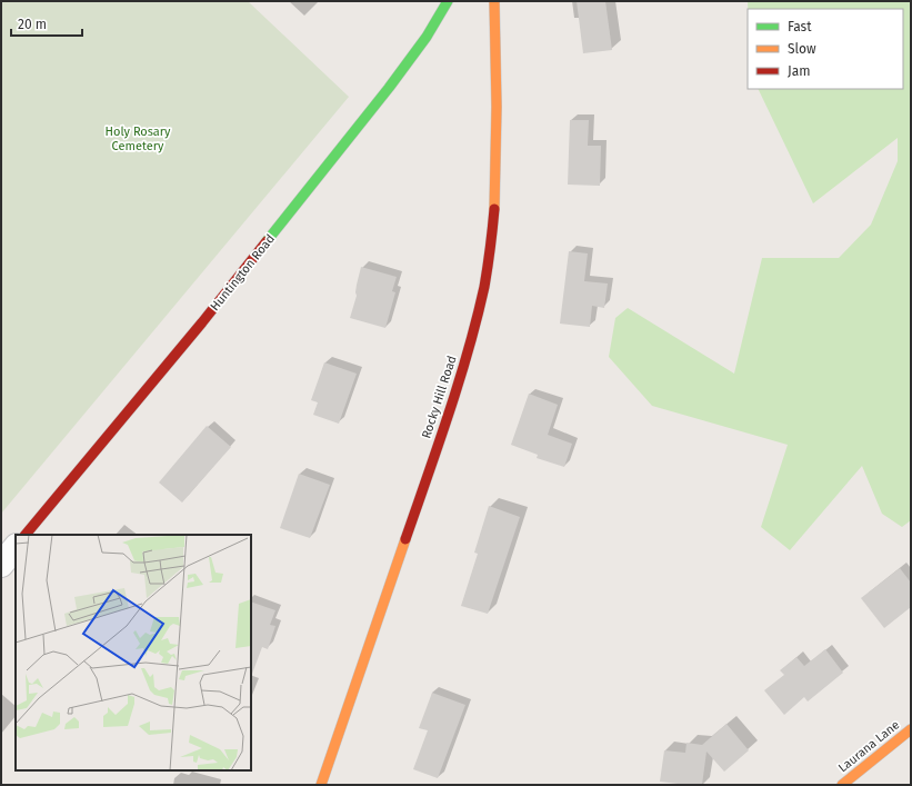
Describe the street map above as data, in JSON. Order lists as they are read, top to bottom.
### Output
{
  "streets": {
    "street": ["Huntington Road", "Rocky Hill Road", "Laurana Lane"]
  },
  "parks": ["Holy Rosary Cemetery"],
  "legend": ["Fast", "Slow", "Jam"],
  "scale_bar": "20 m"
}
